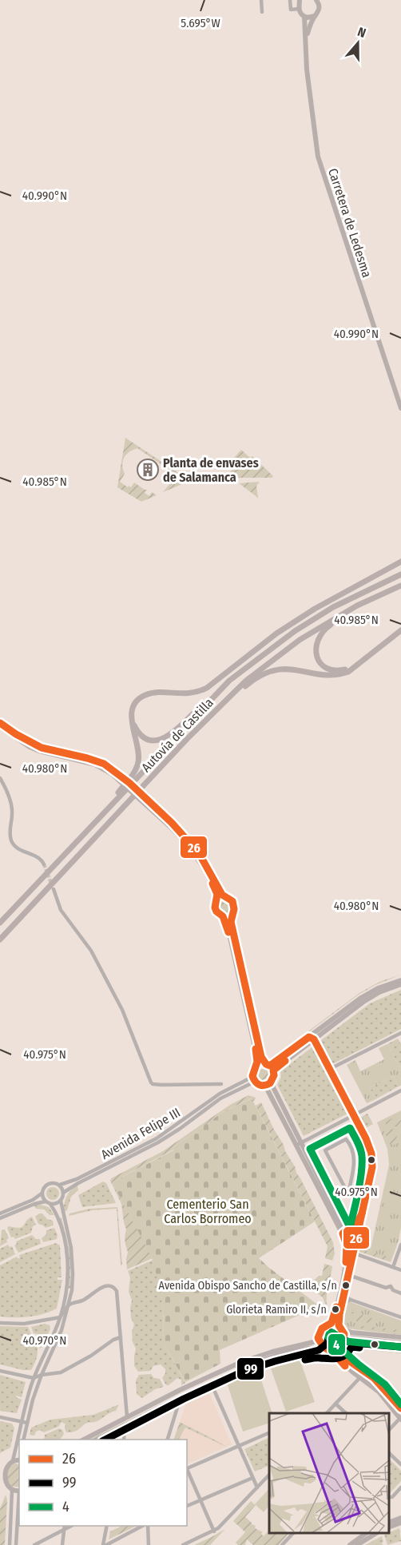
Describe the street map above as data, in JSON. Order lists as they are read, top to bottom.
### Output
{
  "streets": {
    "highway": ["Autovía de Castilla"],
    "main road": ["Carretera de Ledesma"],
    "street": ["Avenida Felipe III"]
  },
  "parks": ["Cementerio San Carlos Borromeo"],
  "places": {
    "building": ["Planta de envases de Salamanca"],
    "other": ["Avenida Obispo Sancho de Castilla, s/n", "Glorieta Ramiro II, s/n"]
  },
  "lines": ["transit line 26", "transit line 4", "transit line 99"],
  "legend": ["26", "99", "4"],
  "north": "top",
  "coordinates": [
    "5.695°W",
    "40.990°N",
    "40.985°N",
    "40.980°N",
    "40.975°N",
    "40.970°N"
  ]
}
